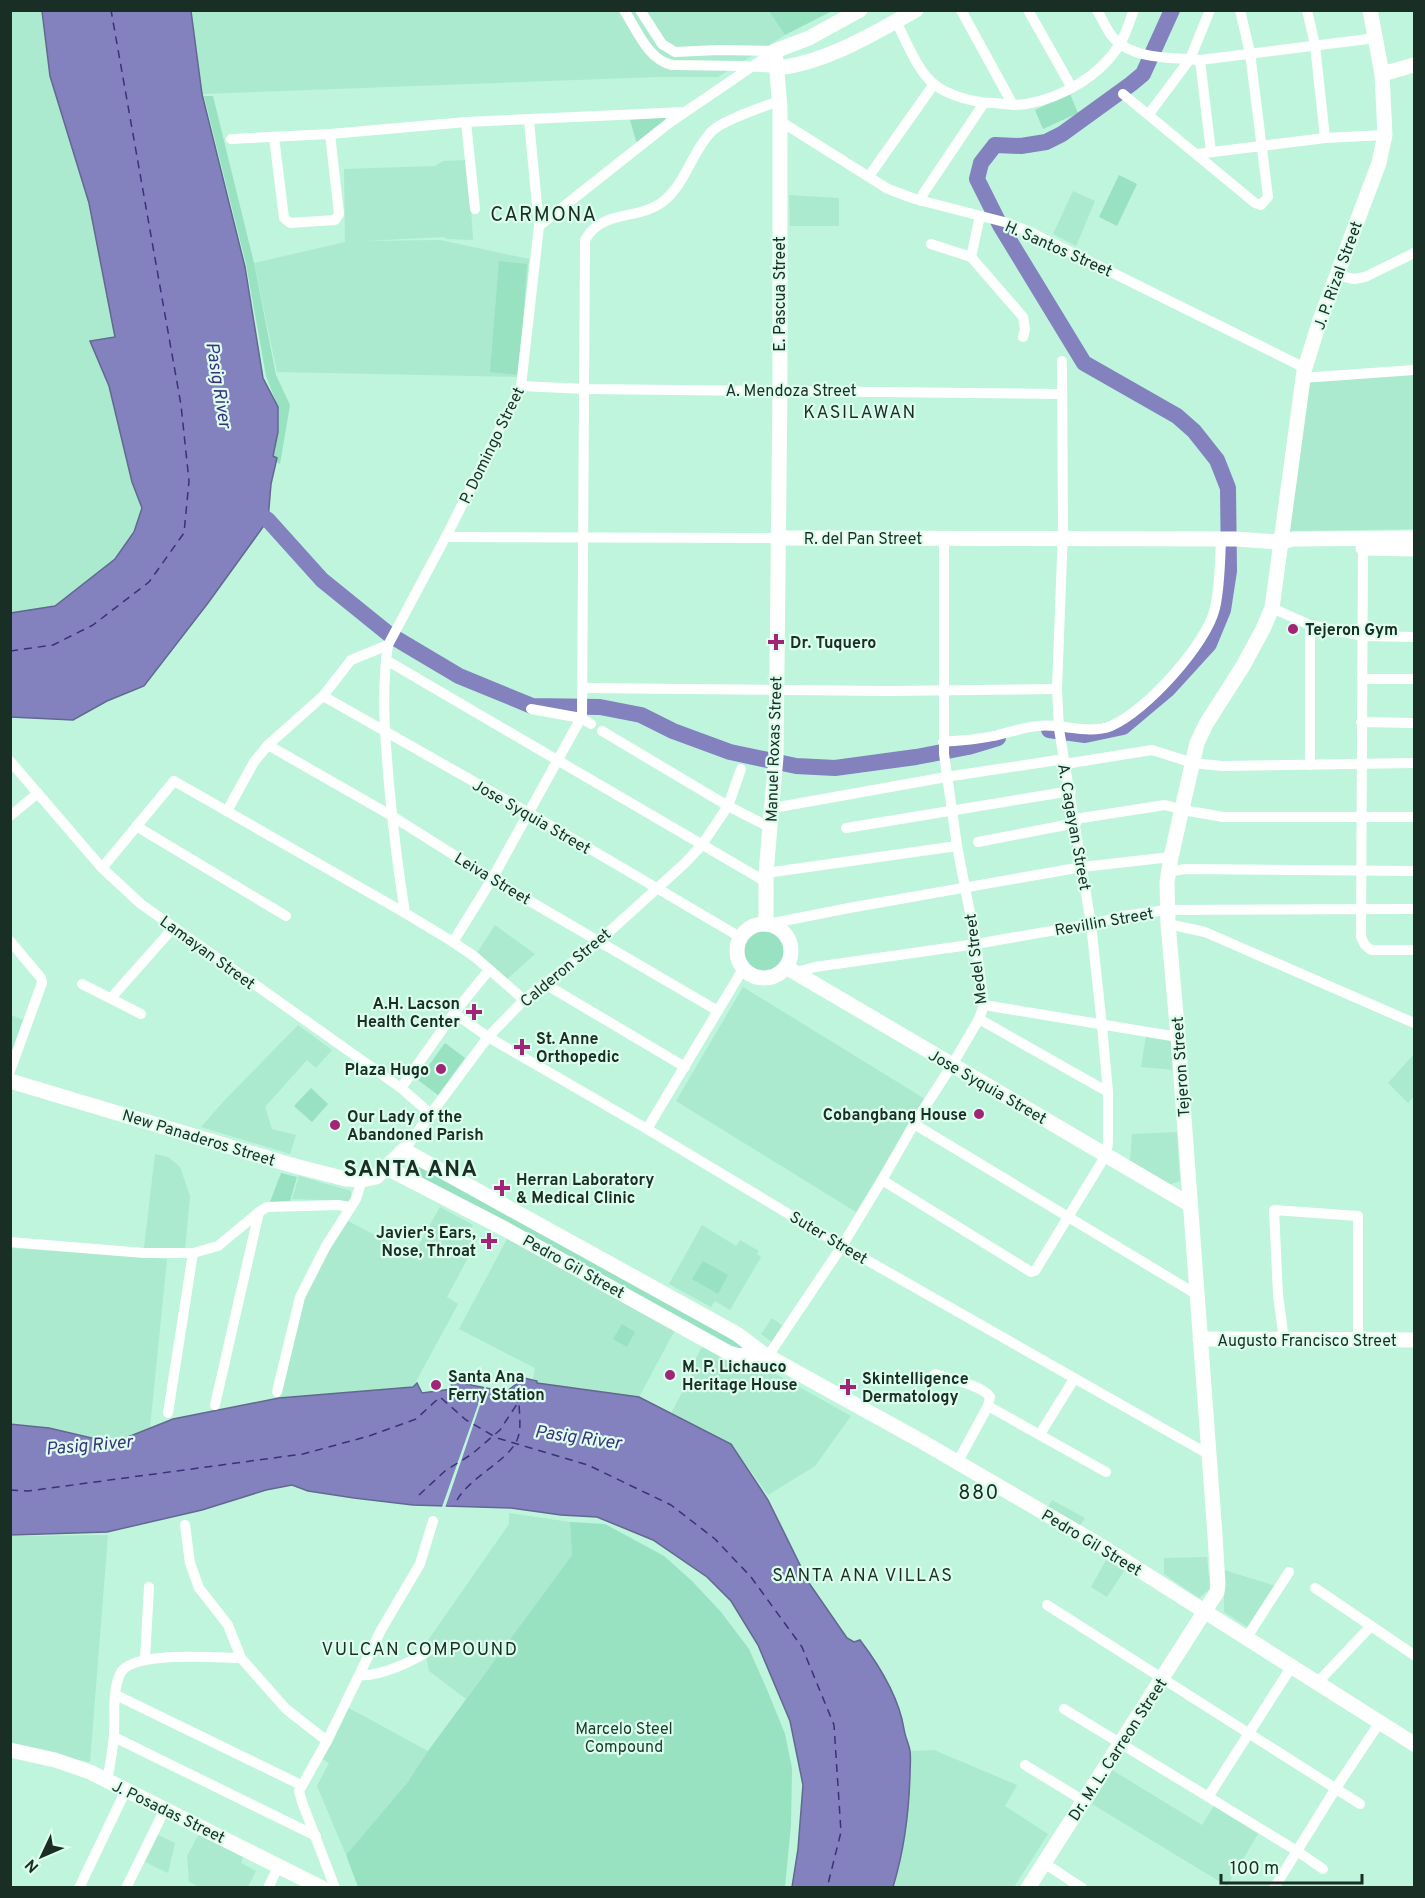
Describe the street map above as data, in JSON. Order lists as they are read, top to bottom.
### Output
{
  "streets": {
    "main road": [
      "J. P. Rizal Street",
      "E. Pascua Street",
      "R. del Pan Street",
      "Manuel Roxas Street",
      "Jose Syquia Street",
      "Calderon Street",
      "Tejeron Street",
      "New Panaderos Street",
      "Pedro Gil Street",
      "Augusto Francisco Street",
      "Dr. M. L. Carreon Street",
      "J. Posadas Street"
    ],
    "street": [
      "H. Santos Street",
      "A. Mendoza Street",
      "P. Domingo Street",
      "A. Cagayan Street",
      "Leiva Street",
      "Revillin Street",
      "Lamayan Street",
      "Medel Street",
      "Suter Street"
    ]
  },
  "crossings": [
    ["H. Santos Street", "J. P. Rizal Street"],
    ["H. Santos Street", "E. Pascua Street"],
    ["J. P. Rizal Street", "R. del Pan Street"],
    ["J. P. Rizal Street", "Tejeron Street"],
    ["E. Pascua Street", "A. Mendoza Street"],
    ["E. Pascua Street", "R. del Pan Street"],
    ["E. Pascua Street", "Manuel Roxas Street"],
    ["A. Mendoza Street", "P. Domingo Street"],
    ["A. Mendoza Street", "A. Cagayan Street"],
    ["P. Domingo Street", "R. del Pan Street"],
    ["R. del Pan Street", "Manuel Roxas Street"],
    ["R. del Pan Street", "A. Cagayan Street"],
    ["R. del Pan Street", "Medel Street"],
    ["R. del Pan Street", "Tejeron Street"],
    ["Manuel Roxas Street", "Jose Syquia Street"],
    ["Manuel Roxas Street", "Revillin Street"],
    ["Jose Syquia Street", "A. Cagayan Street"],
    ["Jose Syquia Street", "Revillin Street"],
    ["Jose Syquia Street", "Medel Street"],
    ["Jose Syquia Street", "Calderon Street"],
    ["Jose Syquia Street", "Tejeron Street"],
    ["A. Cagayan Street", "Revillin Street"],
    ["A. Cagayan Street", "Medel Street"],
    ["Leiva Street", "Calderon Street"],
    ["Revillin Street", "Medel Street"],
    ["Revillin Street", "Tejeron Street"],
    ["Lamayan Street", "Calderon Street"],
    ["Medel Street", "Suter Street"],
    ["Medel Street", "Pedro Gil Street"],
    ["Calderon Street", "Suter Street"],
    ["Calderon Street", "Pedro Gil Street"],
    ["Tejeron Street", "Suter Street"],
    ["Tejeron Street", "Pedro Gil Street"],
    ["Tejeron Street", "Augusto Francisco Street"],
    ["Tejeron Street", "Dr. M. L. Carreon Street"],
    ["Pedro Gil Street", "Dr. M. L. Carreon Street"]
  ],
  "districts": [
    "CARMONA",
    "KASILAWAN",
    "SANTA ANA",
    "880",
    "SANTA ANA VILLAS",
    "VULCAN COMPOUND"
  ],
  "water": ["Pasig River"],
  "parks": ["Marcelo Steel Compound"],
  "places": {
    "other": [
      "Tejeron Gym",
      "Plaza Hugo",
      "Cobangbang House",
      "Our Lady of the Abandoned Parish",
      "M. P. Lichauco Heritage House",
      "Santa Ana Ferry Station"
    ],
    "health": [
      "Dr. Tuquero",
      "A.H. Lacson Health Center",
      "St. Anne Orthopedic",
      "Herran Laboratory & Medical Clinic",
      "Javier's Ears, Nose, Throat",
      "Skintelligence Dermatology"
    ]
  },
  "scale_bar": "100 m",
  "north": "bottom left"
}
